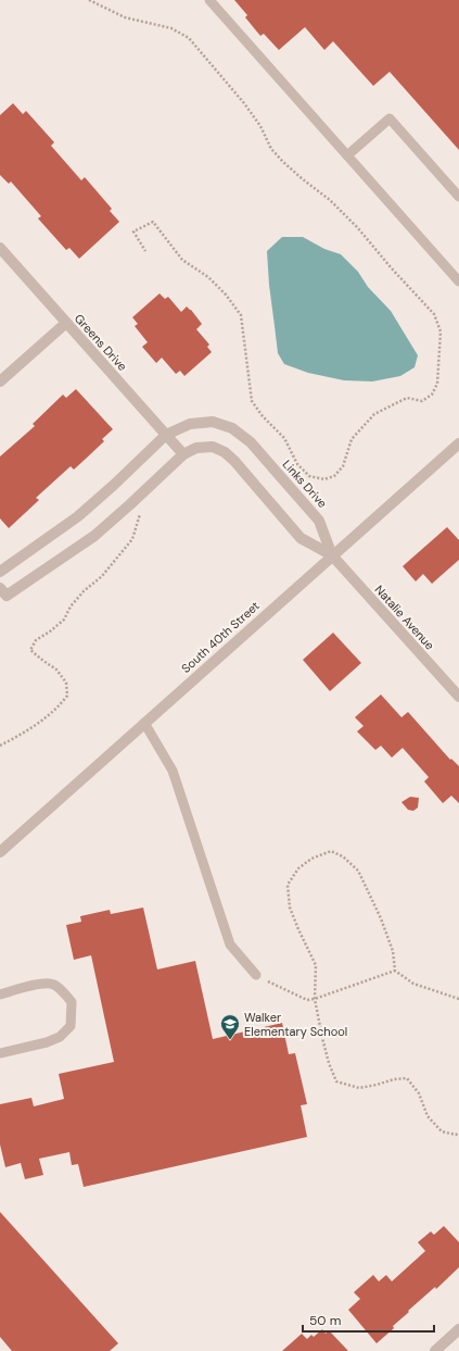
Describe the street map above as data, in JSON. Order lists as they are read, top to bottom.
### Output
{
  "streets": {
    "street": [
      "Greens Drive",
      "Links Drive",
      "Natalie Avenue",
      "South 40th Street"
    ]
  },
  "crossings": [
    ["Greens Drive", "Links Drive"],
    ["Links Drive", "Natalie Avenue"],
    ["Links Drive", "South 40th Street"],
    ["Natalie Avenue", "South 40th Street"]
  ],
  "places": {
    "school or university": ["Walker Elementary School"]
  },
  "scale_bar": "50 m"
}
